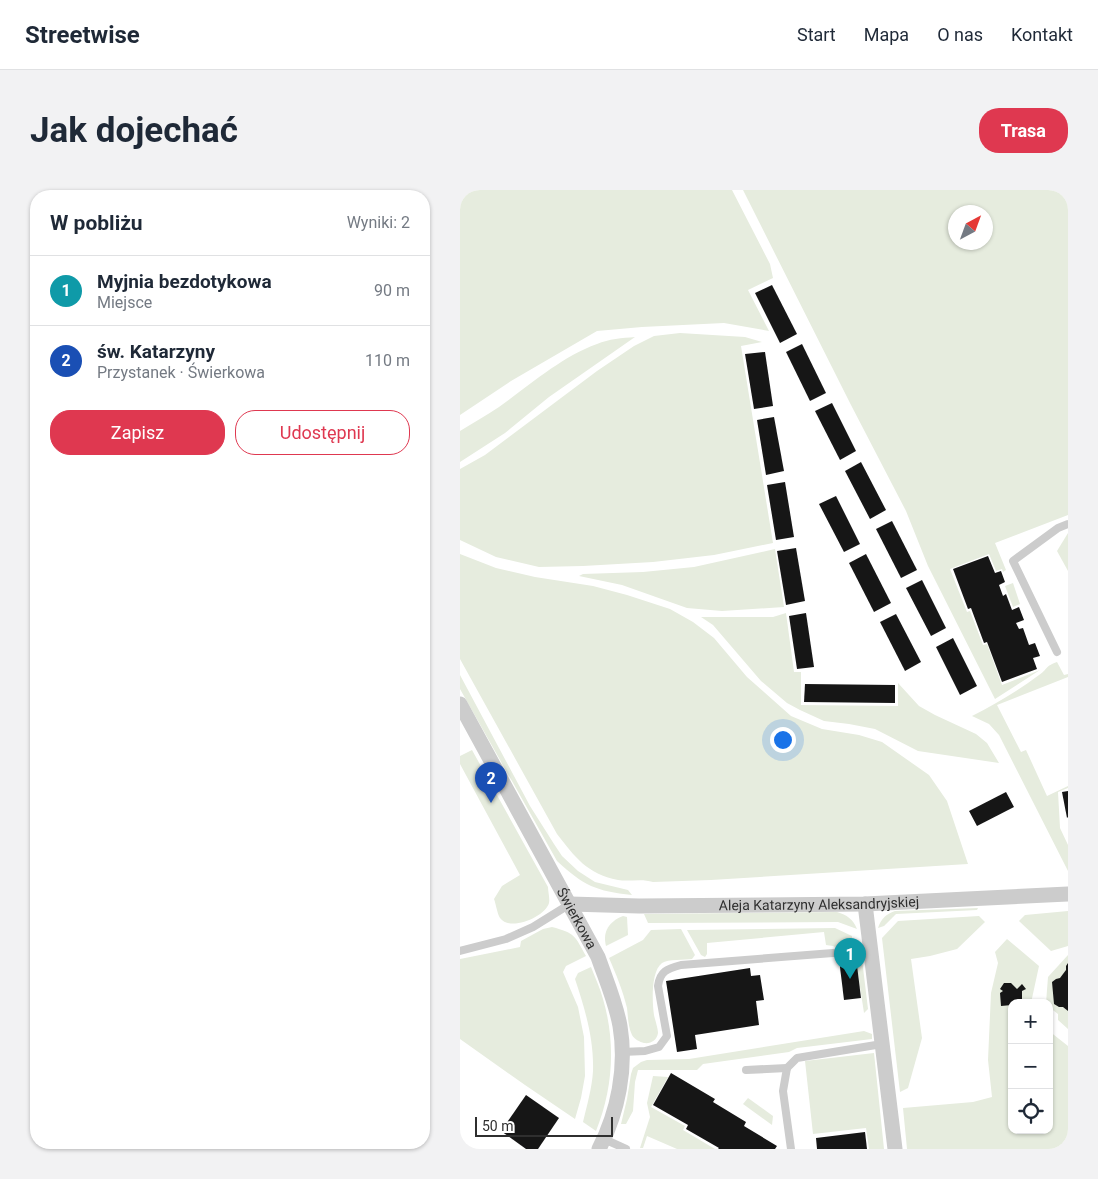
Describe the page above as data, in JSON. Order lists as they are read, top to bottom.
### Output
{
  "streets": {
    "street": ["Aleja Katarzyny Aleksandryjskiej", "Świerkowa"]
  },
  "crossings": [
    ["Aleja Katarzyny Aleksandryjskiej", "Świerkowa"]
  ],
  "scale_bar": "50 m",
  "north": "top right",
  "page": {
    "header": "Streetwise",
    "nav": [
      "Start",
      "Mapa",
      "O nas",
      "Kontakt"
    ],
    "buttons": [
      "Trasa",
      ["Zapisz", "Udostępnij"]
    ],
    "title": "Jak dojechać",
    "heading": ["W pobliżu", "Wyniki: 2"],
    "list": [
      {
        "mark": "1",
        "name": "Myjnia bezdotykowa",
        "note": "Miejsce",
        "value": "90 m"
      },
      {
        "mark": "2",
        "name": "św. Katarzyny",
        "note": "Przystanek · Świerkowa",
        "value": "110 m"
      }
    ],
    "pins": ["2", "1"],
    "map_buttons": ["+", "−"],
    "scale": "50 m"
  }
}
